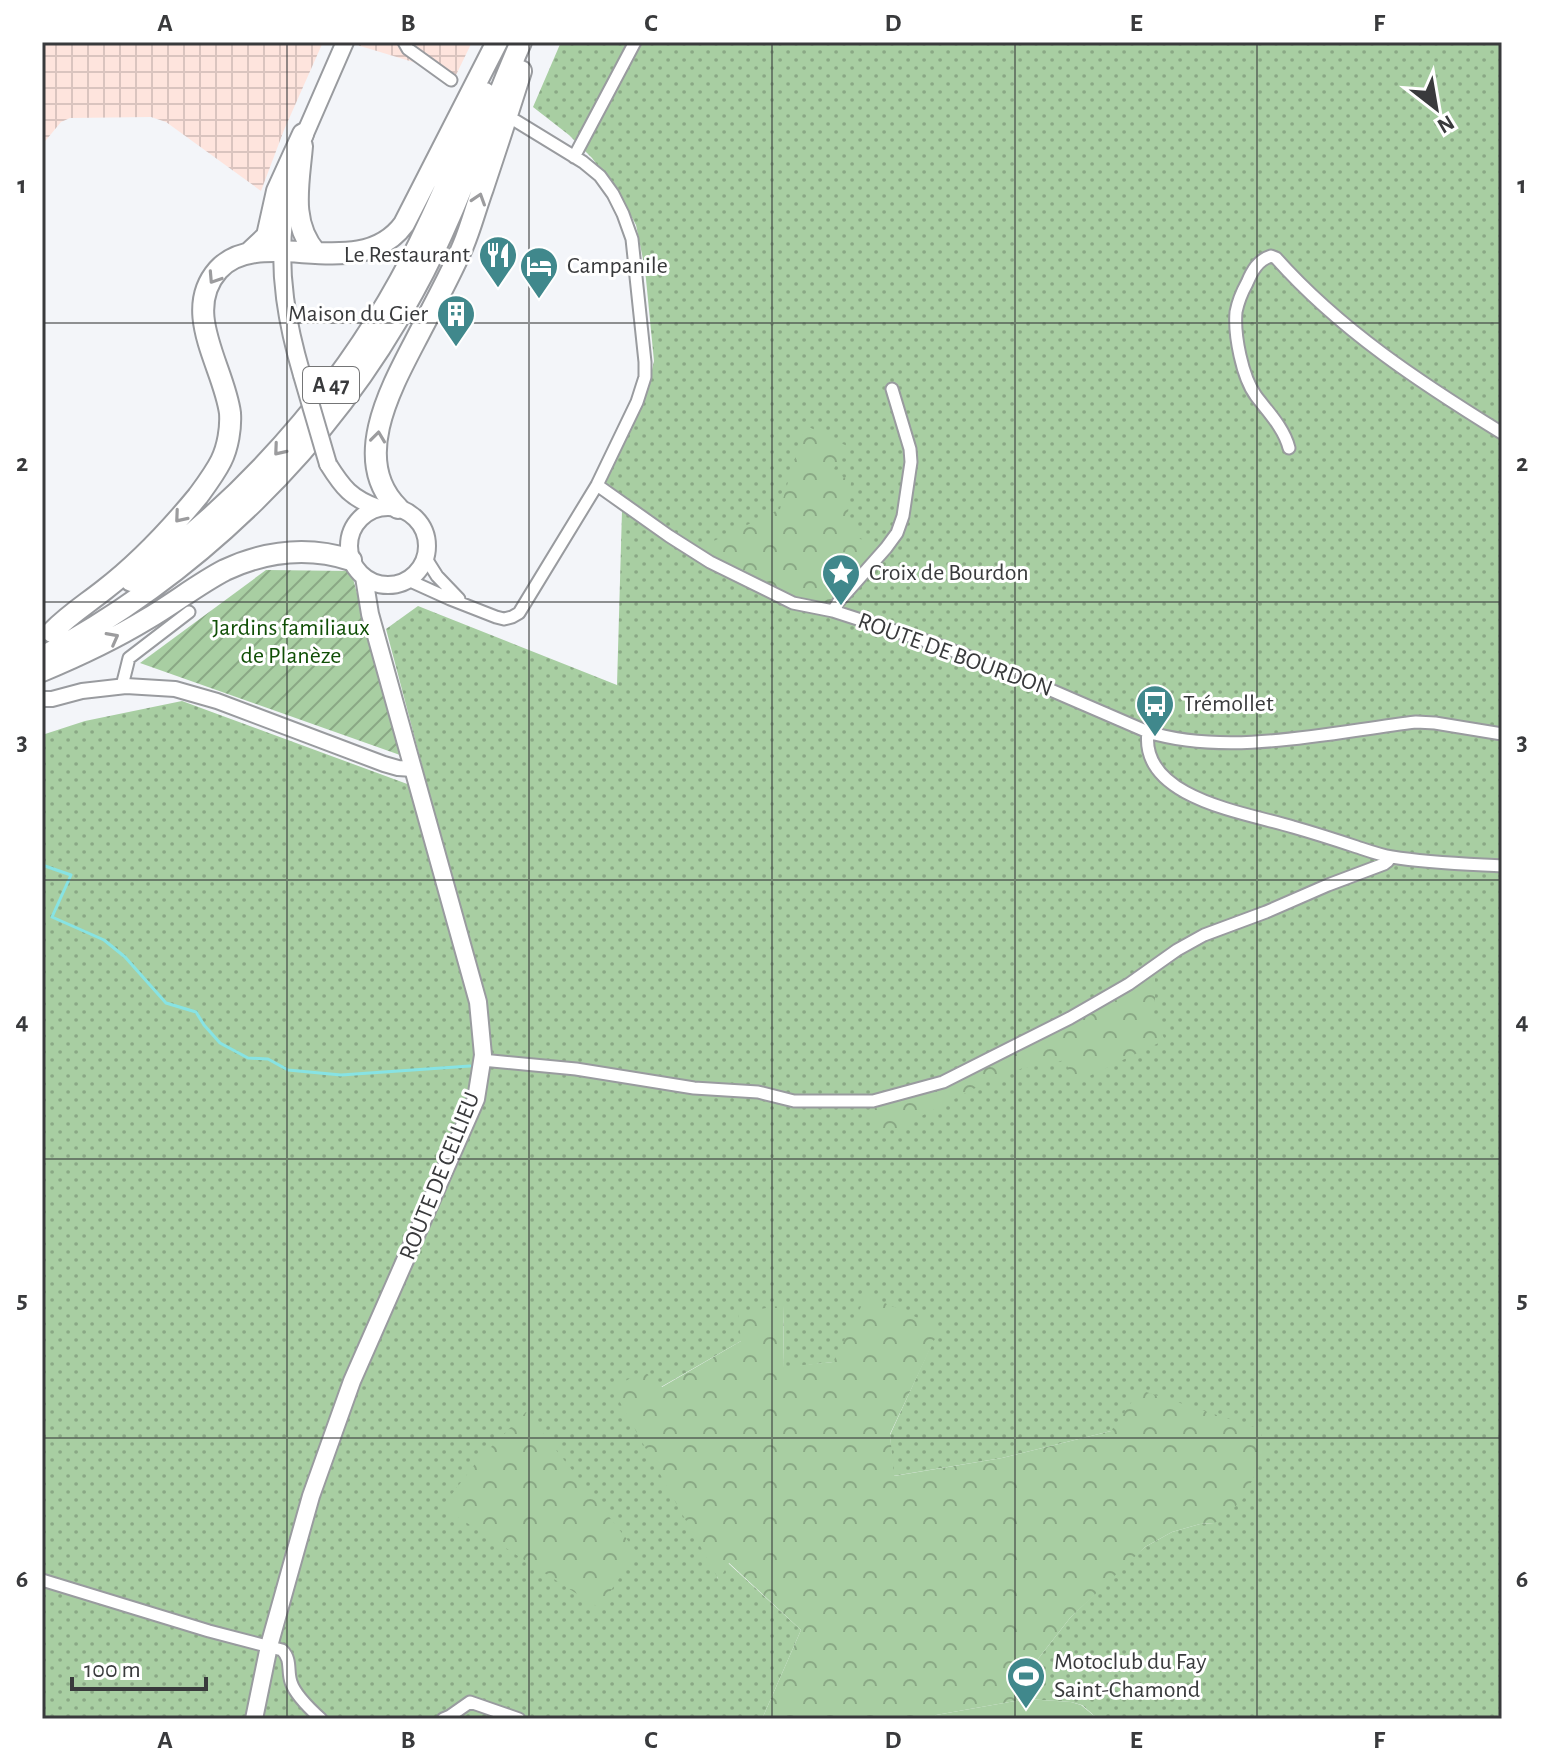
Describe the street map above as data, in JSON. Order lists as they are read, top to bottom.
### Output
{
  "streets": {
    "highway": ["A 47"],
    "main road": ["ROUTE DE CELLIEU"],
    "street": ["ROUTE DE BOURDON"]
  },
  "parks": ["Jardins familiaux de Planèze"],
  "places": {
    "restaurant": ["Le Restaurant"],
    "hotel": ["Campanile"],
    "building": ["Maison du Gier"],
    "place": ["Croix de Bourdon"],
    "bus stop": ["Trémollet"],
    "sports": ["Motoclub du Fay Saint-Chamond"]
  },
  "scale_bar": "100 m",
  "north": "bottom right",
  "grid": {
    "columns": [
      "A",
      "B",
      "C",
      "D",
      "E",
      "F"
    ],
    "rows": [
      "1",
      "2",
      "3",
      "4",
      "5",
      "6"
    ]
  }
}
